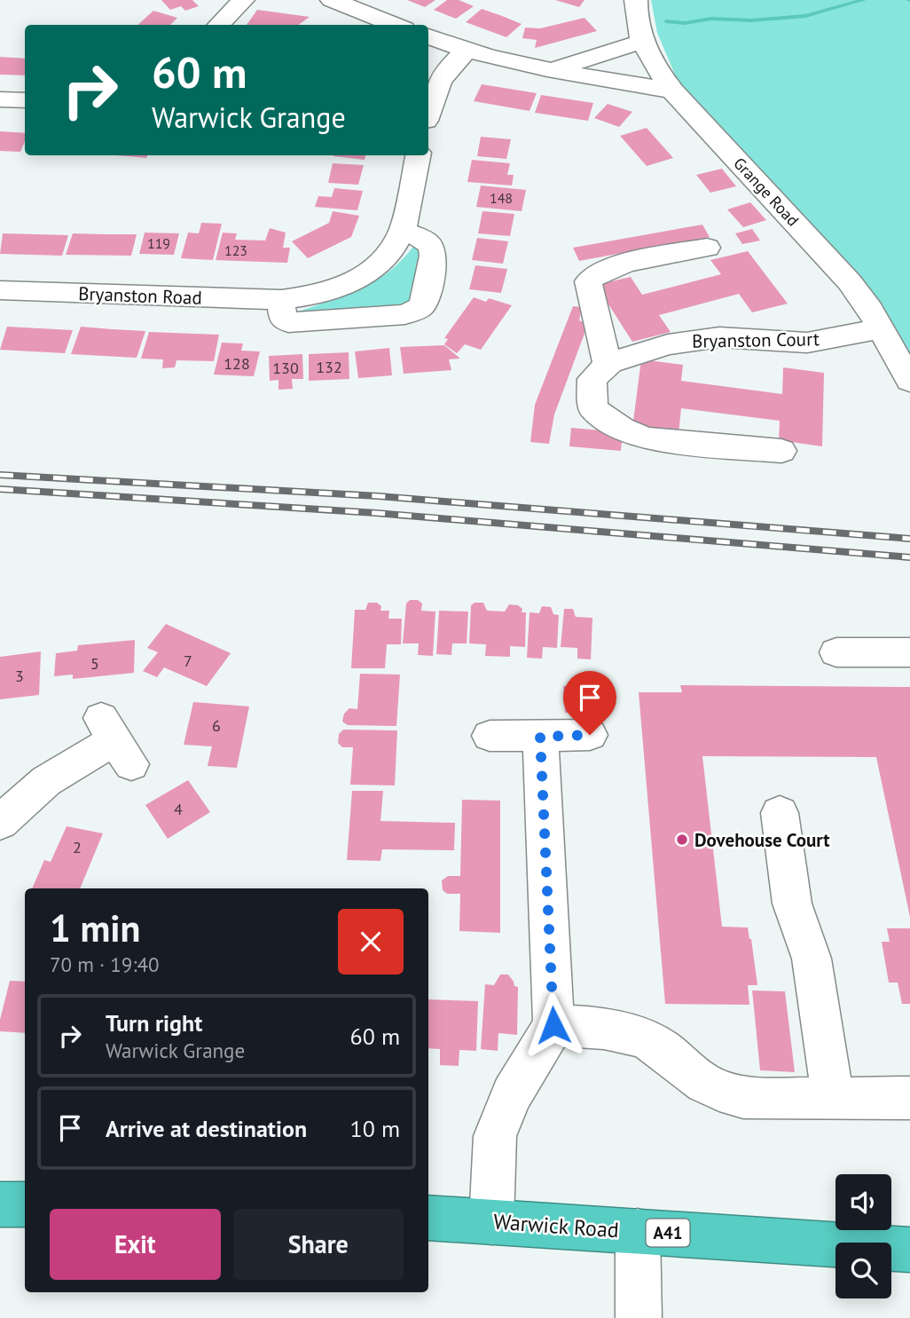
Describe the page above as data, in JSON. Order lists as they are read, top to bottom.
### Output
{
  "streets": {
    "highway": ["Warwick Road", "A41"],
    "street": ["Grange Road", "Bryanston Road", "Bryanston Court"]
  },
  "crossings": [
    ["Grange Road", "Bryanston Court"]
  ],
  "places": ["Dovehouse Court"],
  "house_numbers": [
    "148",
    "119",
    "123",
    "128",
    "132",
    "130",
    "7",
    "5",
    "3",
    "6",
    "4",
    "2"
  ],
  "page": {
    "turn": ["60 m", "Warwick Grange"],
    "heading": ["1 min", "70 m · 19:40"],
    "list": [
      {
        "name": "Turn right",
        "note": "Warwick Grange",
        "value": "60 m"
      },
      {
        "name": "Arrive at destination",
        "value": "10 m"
      }
    ],
    "buttons": ["Exit", "Share"]
  }
}
